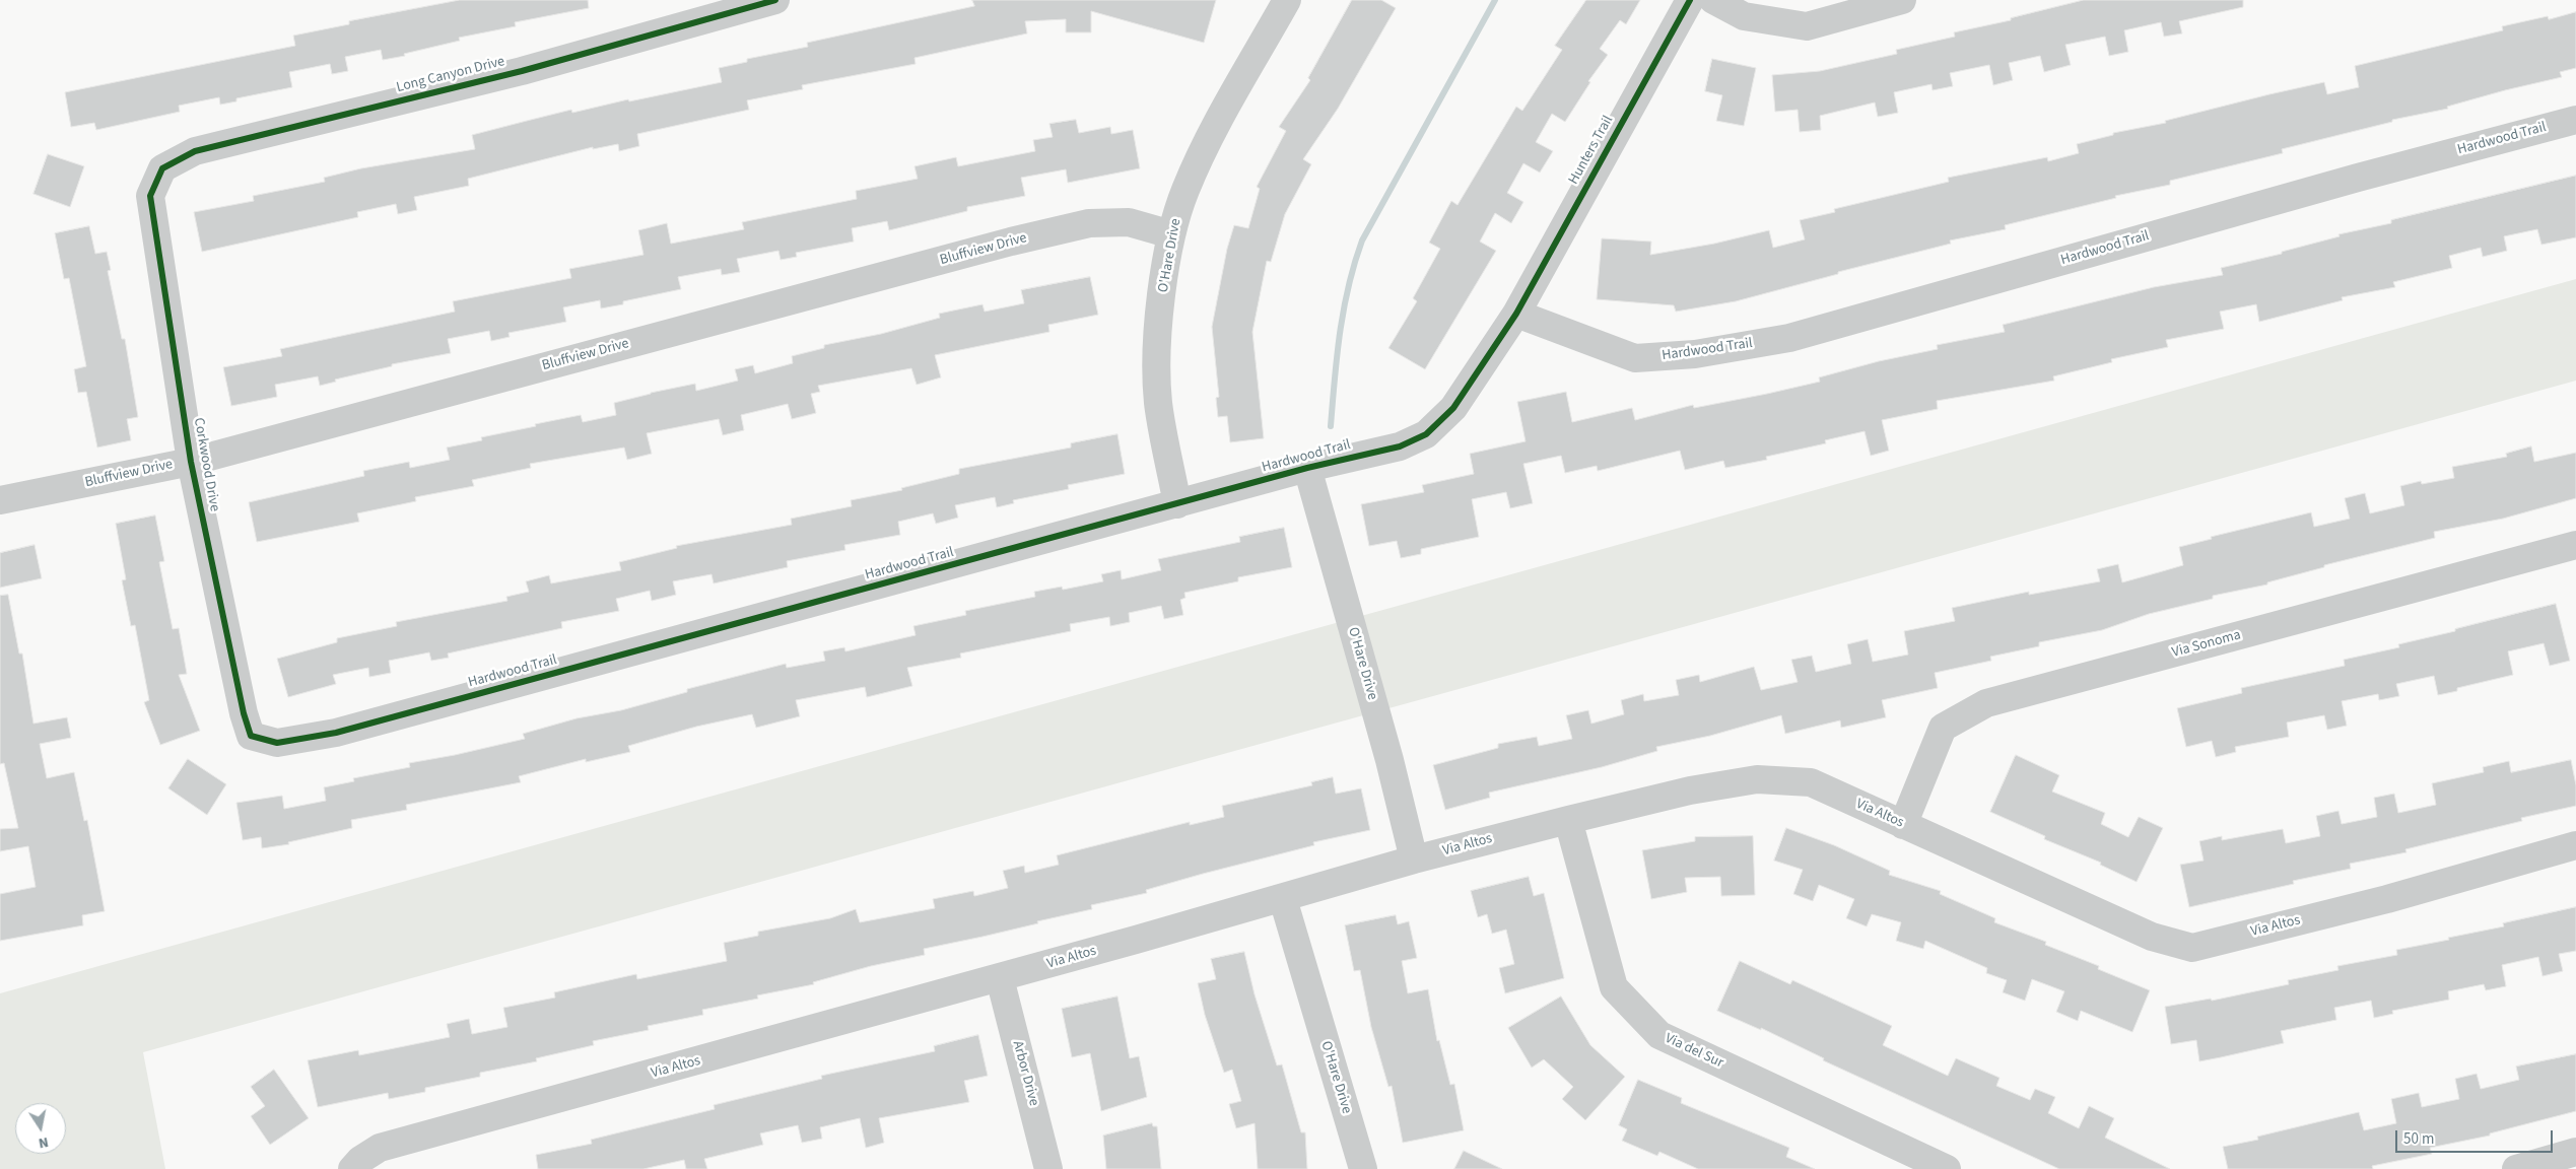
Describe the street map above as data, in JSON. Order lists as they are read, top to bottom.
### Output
{
  "streets": {
    "street": [
      "Long Canyon Drive",
      "Hardwood Trail",
      "Hunters Trail",
      "Bluffview Drive",
      "O'Hare Drive",
      "Corkwood Drive",
      "Via Sonoma",
      "Via Altos",
      "Via del Sur",
      "Arbor Drive"
    ]
  },
  "crossings": [
    ["Long Canyon Drive", "Corkwood Drive"],
    ["Hardwood Trail", "Hunters Trail"],
    ["Hardwood Trail", "O'Hare Drive"],
    ["Hardwood Trail", "Corkwood Drive"],
    ["Bluffview Drive", "O'Hare Drive"],
    ["Bluffview Drive", "Corkwood Drive"],
    ["O'Hare Drive", "Via Altos"],
    ["Via Sonoma", "Via Altos"],
    ["Via Altos", "Via del Sur"],
    ["Via Altos", "Arbor Drive"]
  ],
  "scale_bar": "50 m",
  "north": "bottom"
}
